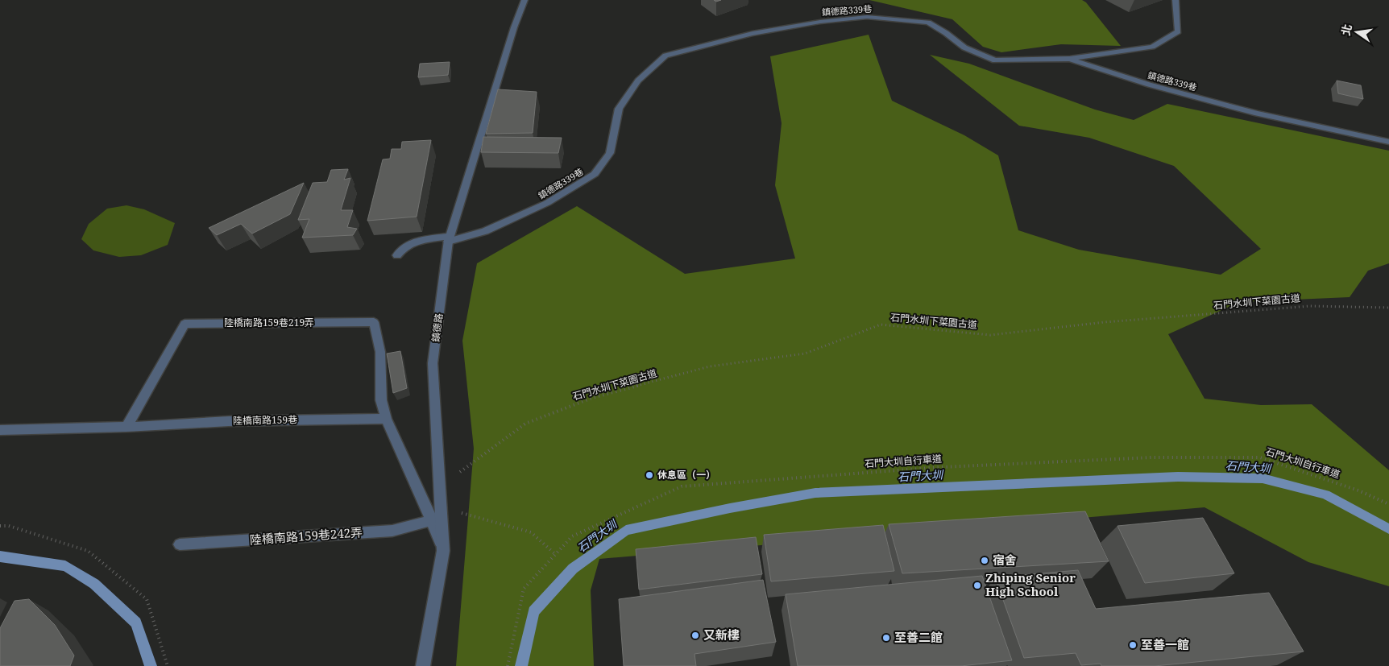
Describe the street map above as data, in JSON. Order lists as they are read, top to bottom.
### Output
{
  "streets": {
    "street": [
      "鎮德路339巷",
      "陸橋南路159巷219弄",
      "鎮德路",
      "陸橋南路159巷",
      "陸橋南路159巷242弄"
    ],
    "path": ["石門水圳下菜園古道", "石門大圳自行車道"]
  },
  "crossings": [
    ["鎮德路339巷", "鎮德路"],
    ["石門水圳下菜園古道", "鎮德路"],
    ["陸橋南路159巷219弄", "陸橋南路159巷"]
  ],
  "water": ["石門大圳"],
  "places": [
    "休息區（一）",
    "宿舍",
    "Zhiping Senior High School",
    "又新樓",
    "至善二館",
    "至善一館"
  ],
  "north": "left"
}
